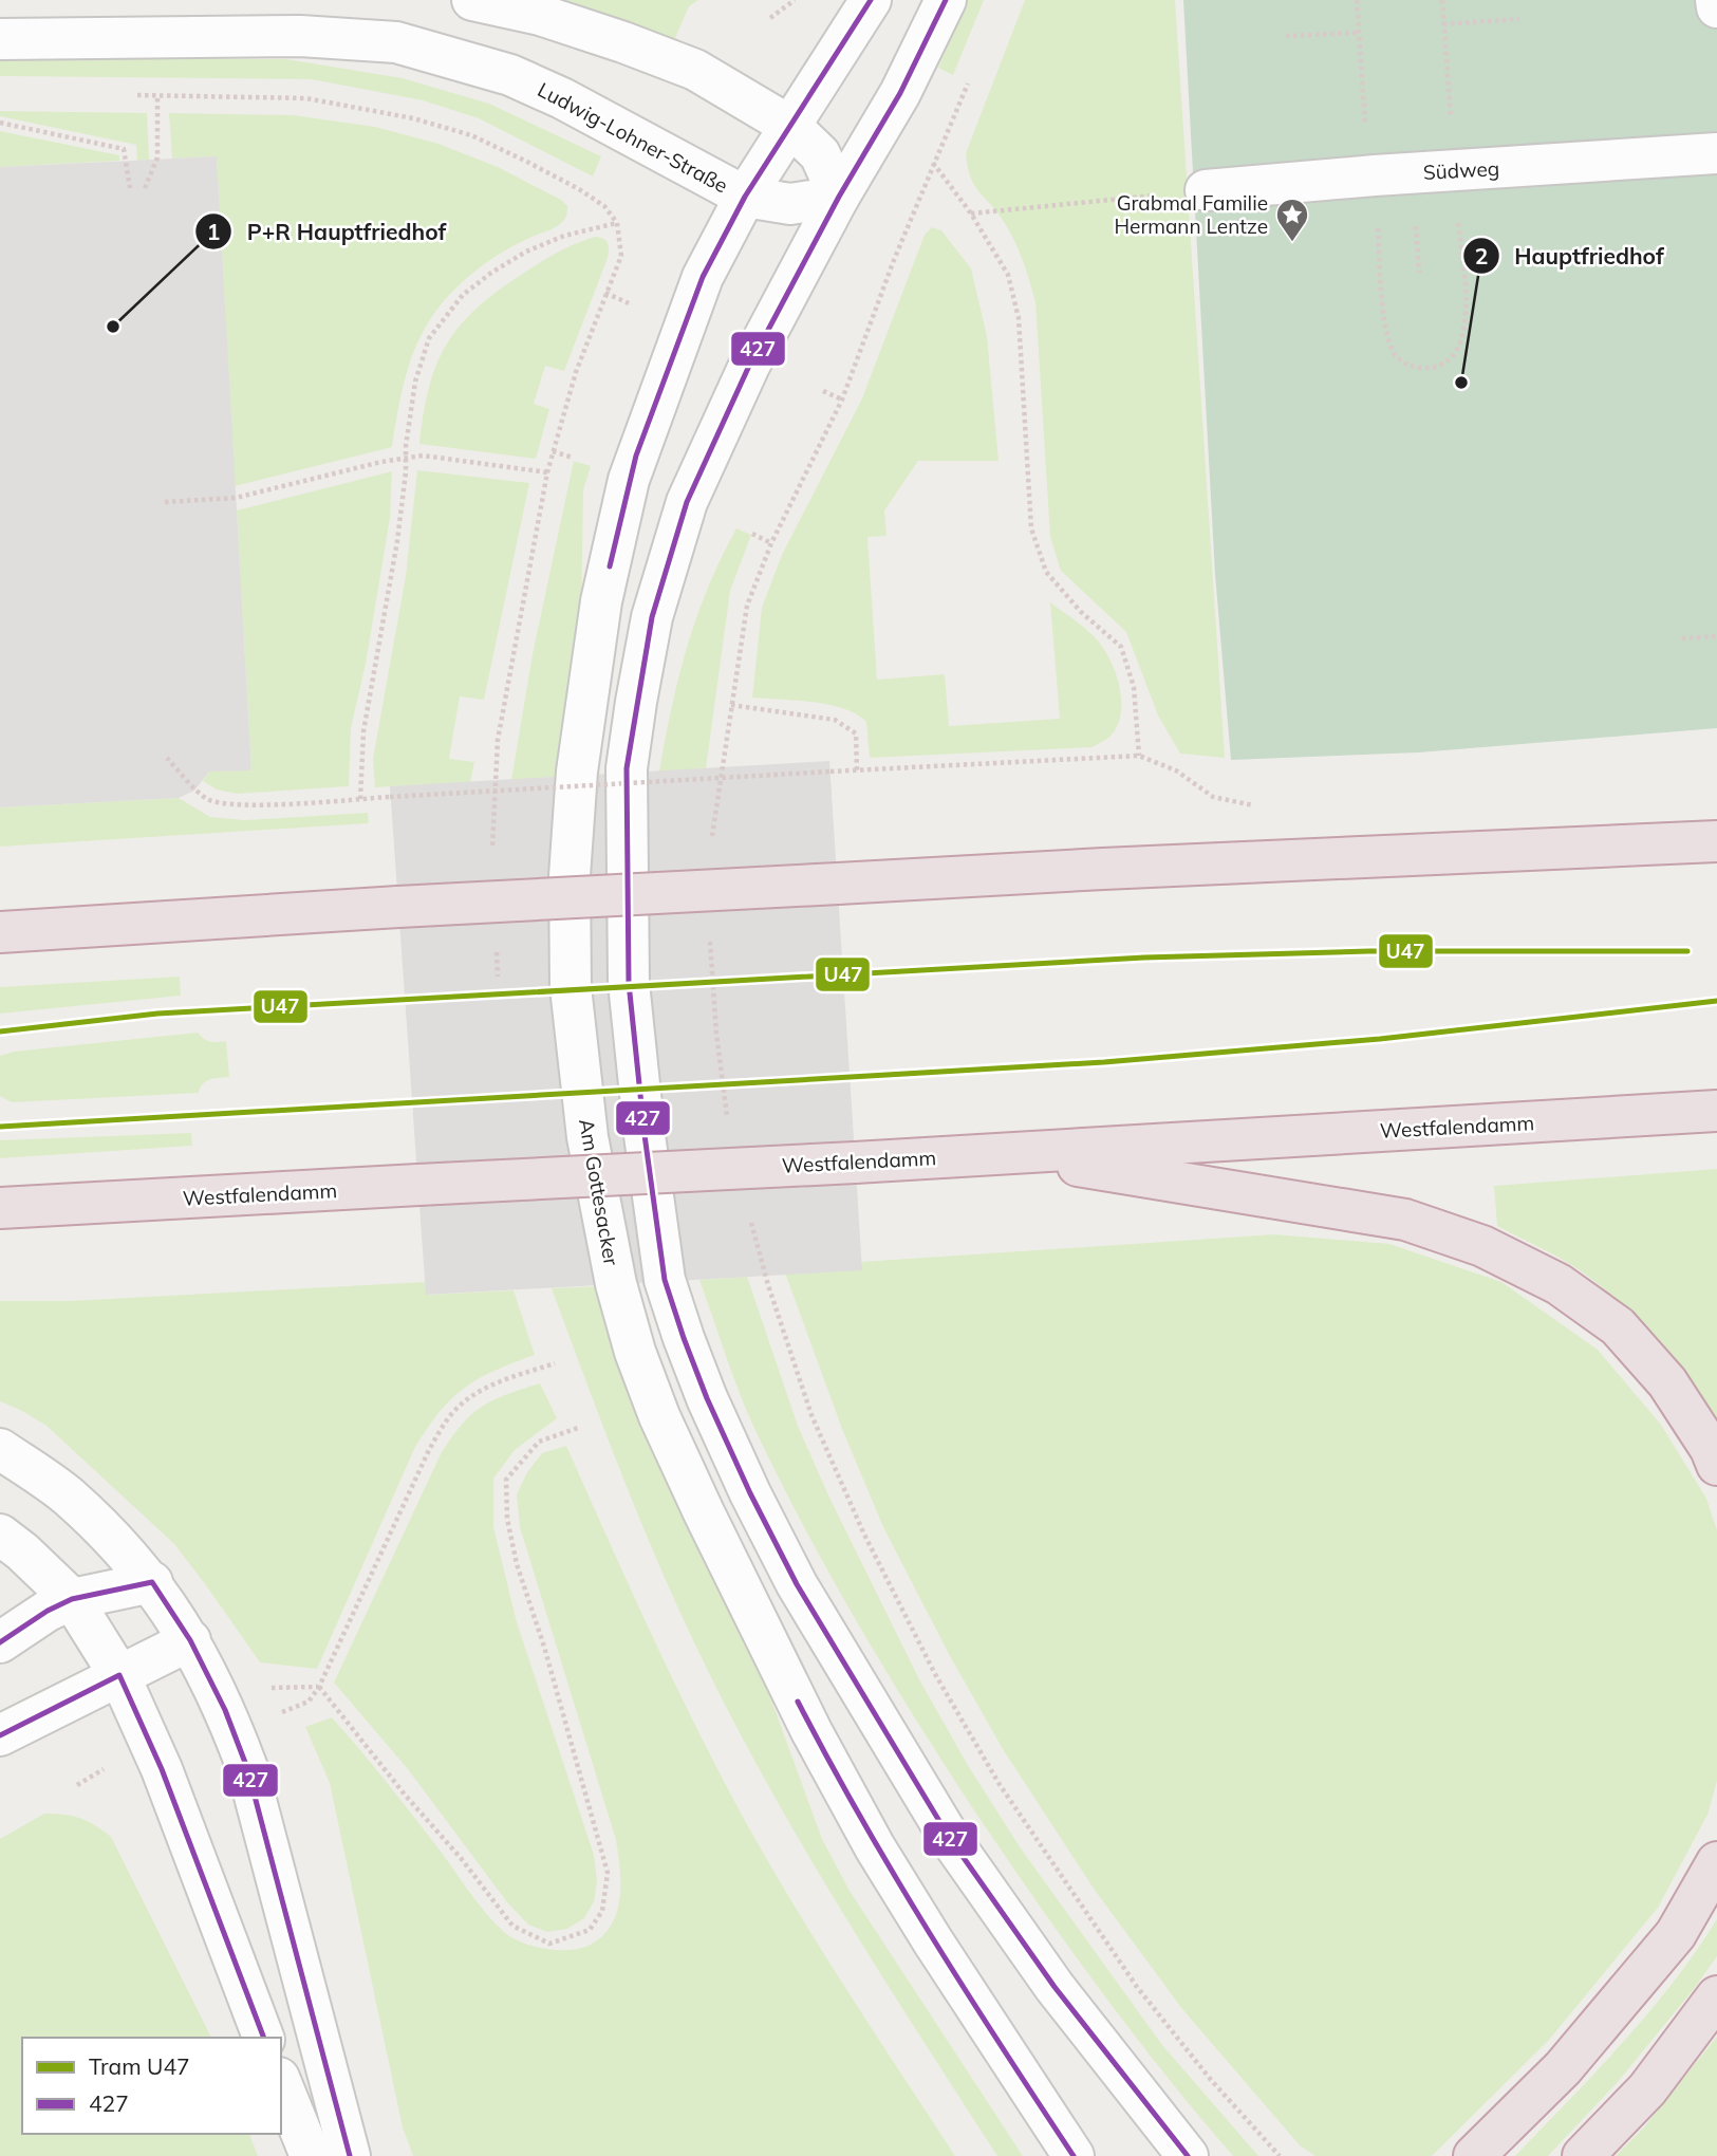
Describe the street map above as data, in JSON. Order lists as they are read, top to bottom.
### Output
{
  "streets": {
    "highway": ["Westfalendamm"],
    "street": ["Ludwig-Lohner-Straße", "Südweg", "Am Gottesacker"]
  },
  "crossings": [
    ["Ludwig-Lohner-Straße", "Am Gottesacker"]
  ],
  "places": {
    "place": ["Grabmal Familie Hermann Lentze"],
    "other": ["P+R Hauptfriedhof", "Hauptfriedhof"]
  },
  "lines": ["transit line 427", "tram line U47"],
  "legend": ["Tram U47", "427"]
}
